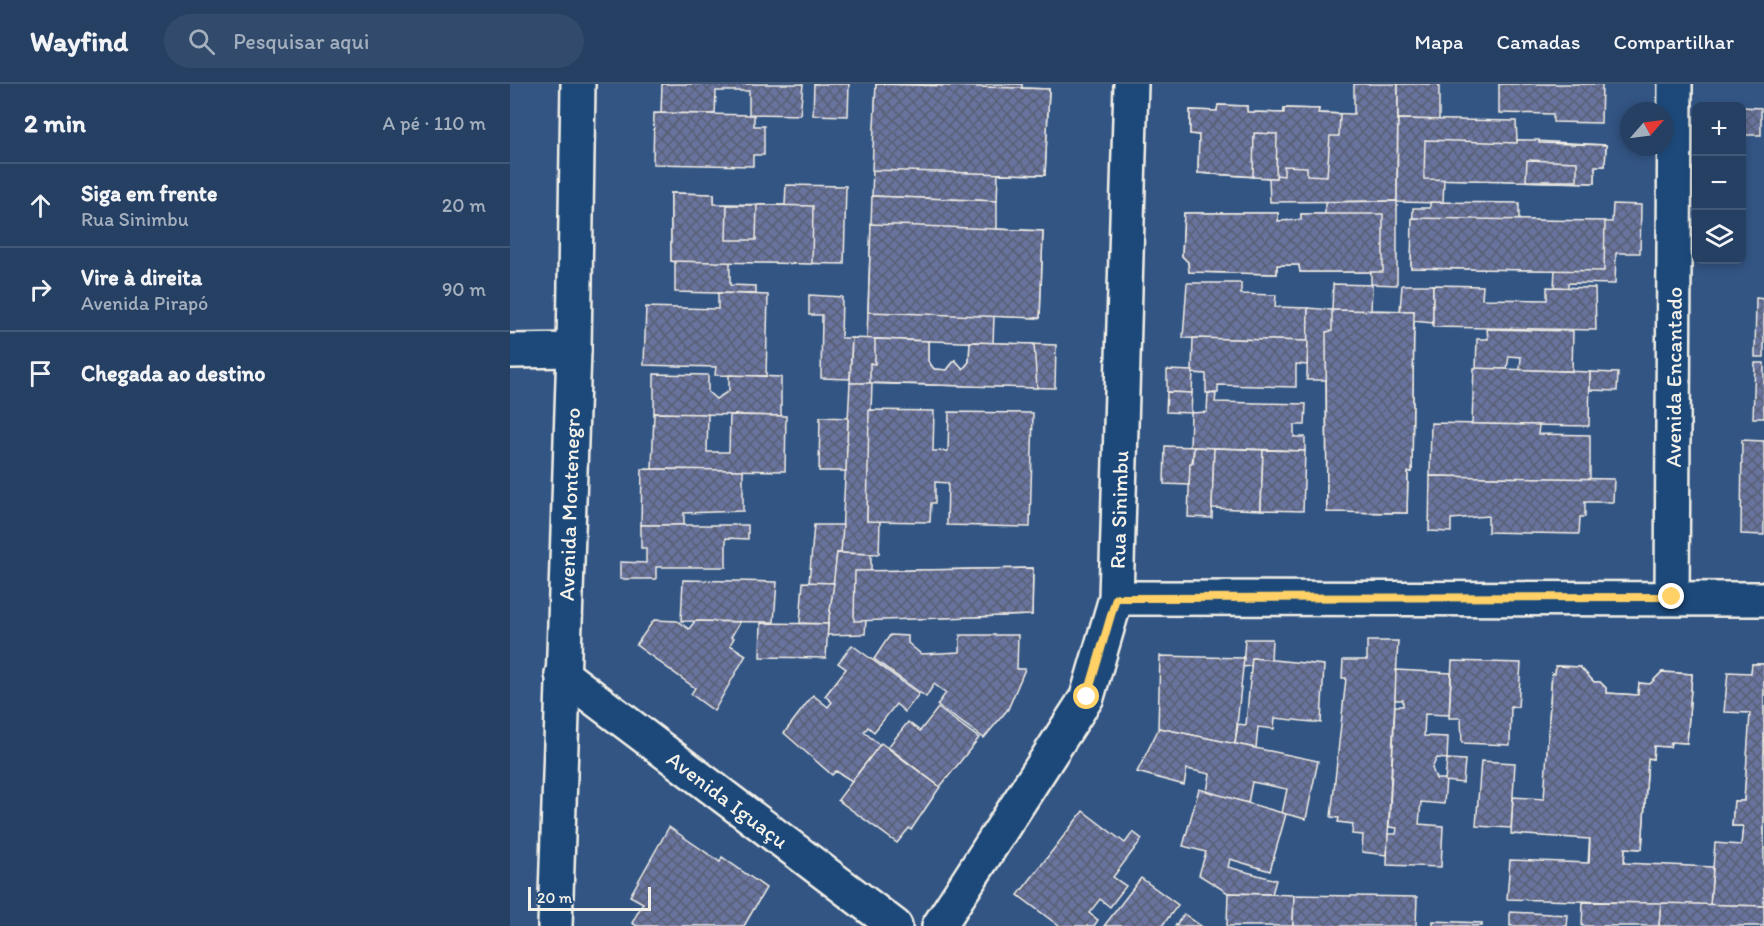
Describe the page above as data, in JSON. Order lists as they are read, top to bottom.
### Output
{
  "streets": {
    "street": [
      "Avenida Encantado",
      "Avenida Montenegro",
      "Rua Sinimbu",
      "Avenida Iguaçu"
    ]
  },
  "crossings": [
    ["Avenida Montenegro", "Avenida Iguaçu"]
  ],
  "scale_bar": "20 m",
  "north": "top right",
  "page": {
    "header": "Wayfind",
    "search": "Pesquisar aqui",
    "nav": ["Mapa", "Camadas", "Compartilhar"],
    "heading": ["2 min", "A pé · 110 m"],
    "map_buttons": ["+", "−"],
    "list": [
      ["Siga em frente", "Rua Sinimbu", "20 m"],
      ["Vire à direita", "Avenida Pirapó", "90 m"],
      "Chegada ao destino"
    ],
    "scale": "20 m"
  }
}
